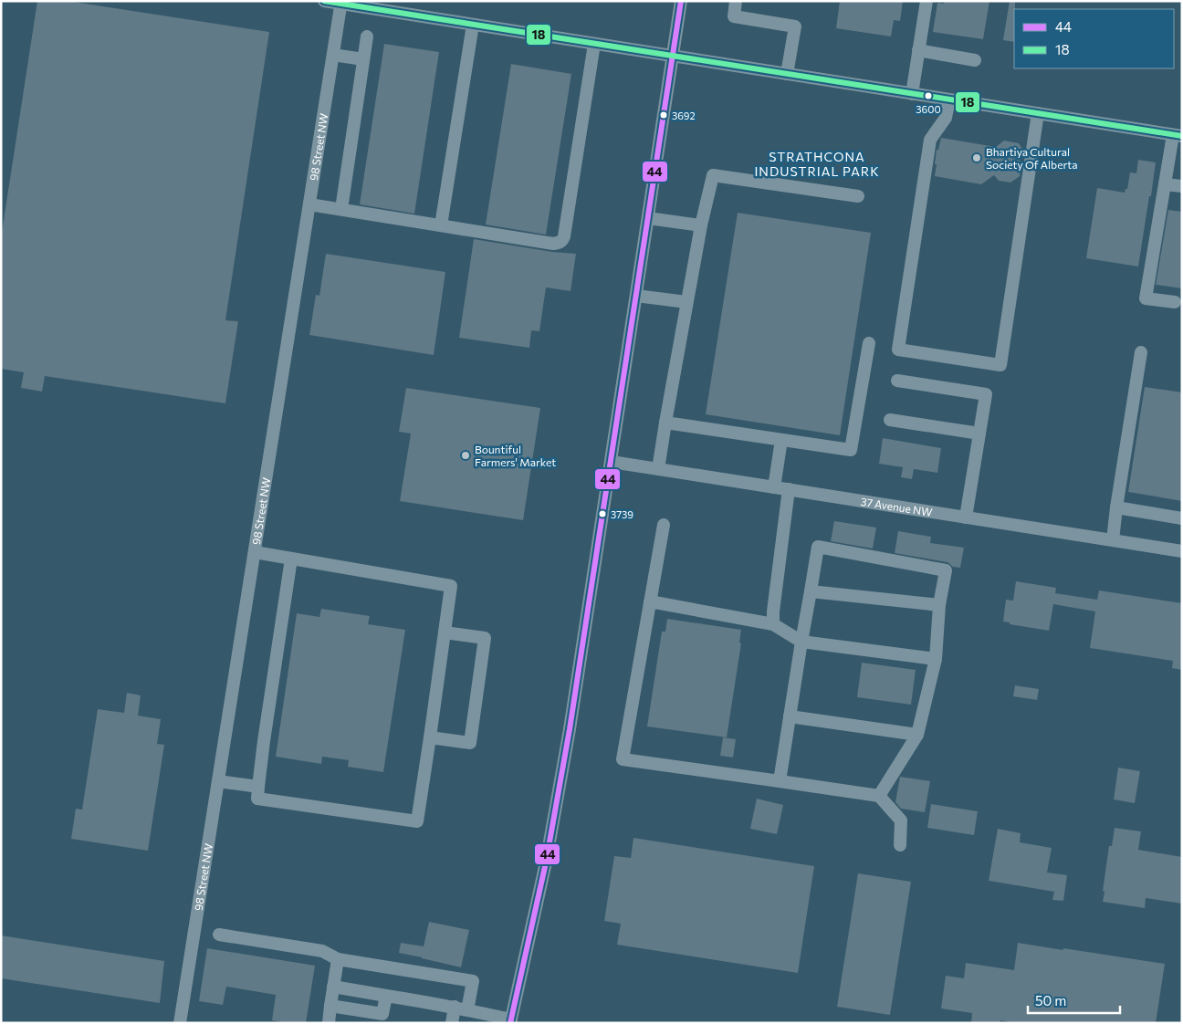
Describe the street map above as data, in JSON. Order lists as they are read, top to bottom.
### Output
{
  "streets": {
    "street": ["98 Street NW", "37 Avenue NW"]
  },
  "districts": ["STRATHCONA INDUSTRIAL PARK"],
  "places": [
    "3600",
    "3692",
    "Bhartiya Cultural Society Of Alberta",
    "Bountiful Farmers' Market",
    "3739"
  ],
  "lines": ["transit line 44", "transit line 18"],
  "legend": ["44", "18"],
  "scale_bar": "50 m"
}
